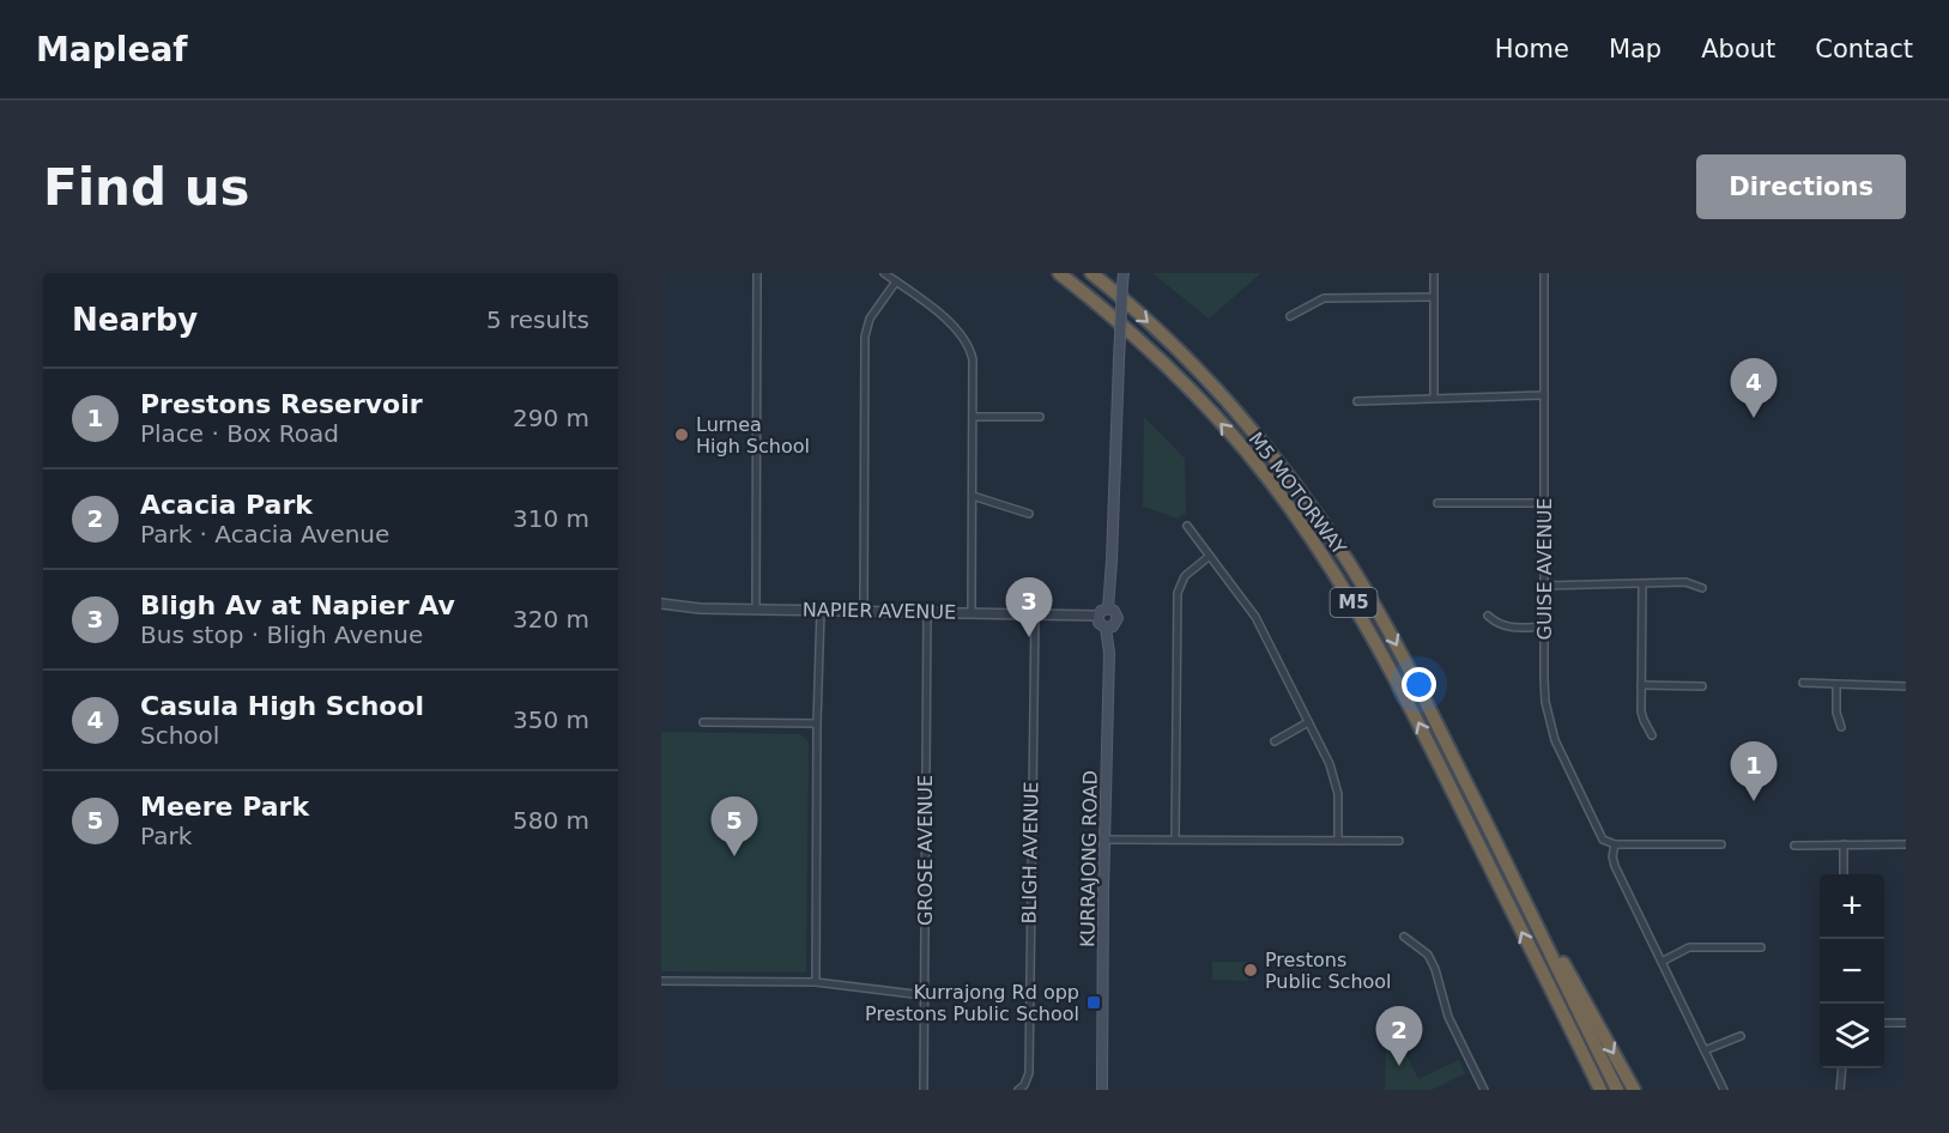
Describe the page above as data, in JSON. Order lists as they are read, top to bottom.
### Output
{
  "streets": {
    "highway": ["M5 MOTORWAY", "M5"],
    "main road": ["KURRAJONG ROAD"],
    "street": [
      "GUISE AVENUE",
      "NAPIER AVENUE",
      "GROSE AVENUE",
      "BLIGH AVENUE"
    ]
  },
  "crossings": [
    ["NAPIER AVENUE", "GROSE AVENUE"],
    ["NAPIER AVENUE", "BLIGH AVENUE"],
    ["NAPIER AVENUE", "KURRAJONG ROAD"]
  ],
  "places": {
    "other": ["Lurnea High School", "Prestons Public School"],
    "transit": ["Kurrajong Rd opp Prestons Public School"]
  },
  "page": {
    "header": "Mapleaf",
    "nav": [
      "Home",
      "Map",
      "About",
      "Contact"
    ],
    "buttons": "Directions",
    "title": "Find us",
    "heading": ["Nearby", "5 results"],
    "pins": [
      "4",
      "3",
      "1",
      "5",
      "2"
    ],
    "list": [
      {
        "mark": "1",
        "name": "Prestons Reservoir",
        "note": "Place · Box Road",
        "value": "290 m"
      },
      {
        "mark": "2",
        "name": "Acacia Park",
        "note": "Park · Acacia Avenue",
        "value": "310 m"
      },
      {
        "mark": "3",
        "name": "Bligh Av at Napier Av",
        "note": "Bus stop · Bligh Avenue",
        "value": "320 m"
      },
      {
        "mark": "4",
        "name": "Casula High School",
        "note": "School",
        "value": "350 m"
      },
      {
        "mark": "5",
        "name": "Meere Park",
        "note": "Park",
        "value": "580 m"
      }
    ],
    "map_buttons": ["+", "−"]
  }
}
